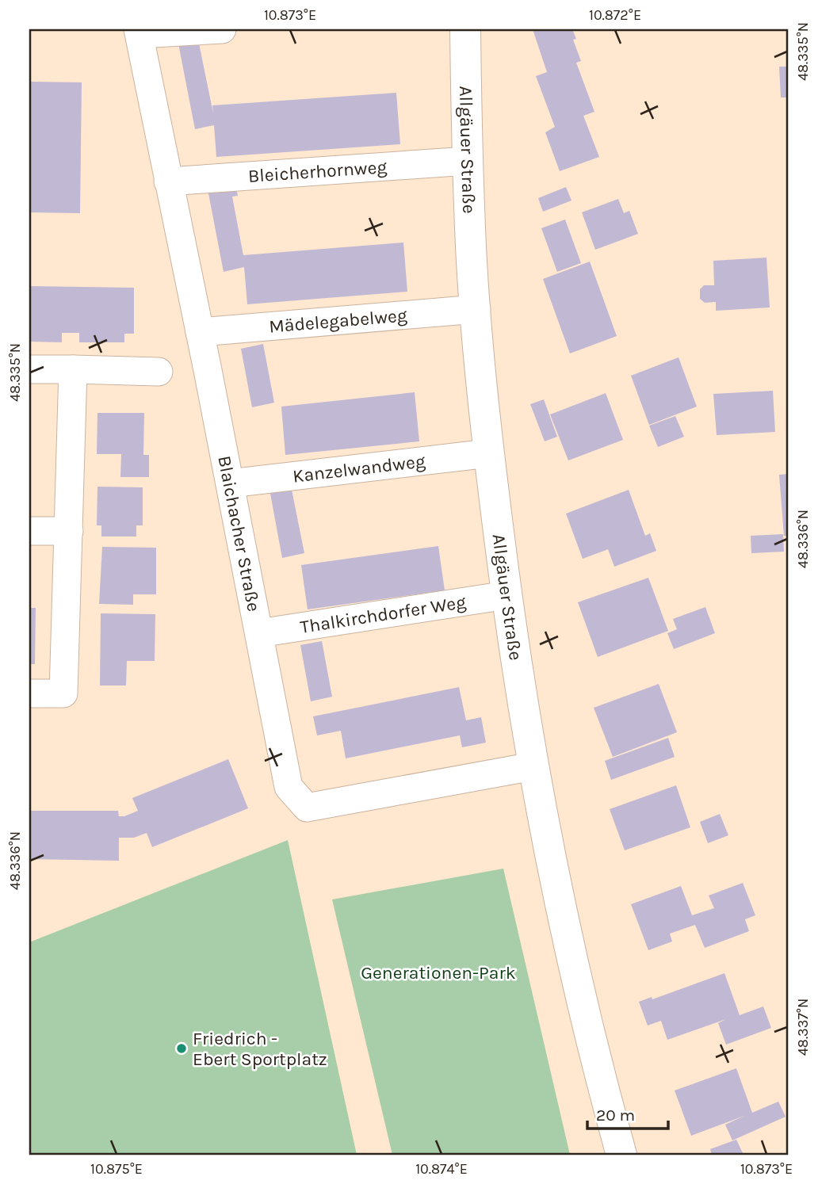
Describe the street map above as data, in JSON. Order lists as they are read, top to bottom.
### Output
{
  "streets": {
    "main road": ["Allgäuer Straße"],
    "street": [
      "Bleicherhornweg",
      "Mädelegabelweg",
      "Kanzelwandweg",
      "Blaichacher Straße",
      "Thalkirchdorfer Weg"
    ]
  },
  "crossings": [
    ["Allgäuer Straße", "Bleicherhornweg"],
    ["Allgäuer Straße", "Mädelegabelweg"],
    ["Allgäuer Straße", "Kanzelwandweg"],
    ["Allgäuer Straße", "Blaichacher Straße"],
    ["Allgäuer Straße", "Thalkirchdorfer Weg"],
    ["Bleicherhornweg", "Blaichacher Straße"],
    ["Mädelegabelweg", "Blaichacher Straße"],
    ["Kanzelwandweg", "Blaichacher Straße"],
    ["Blaichacher Straße", "Thalkirchdorfer Weg"]
  ],
  "parks": ["Generationen-Park"],
  "places": ["Friedrich - Ebert Sportplatz"],
  "scale_bar": "20 m",
  "coordinates": [
    "10.873°E",
    "10.872°E",
    "48.335°N",
    "48.336°N",
    "48.337°N",
    "10.875°E",
    "10.874°E"
  ]
}
